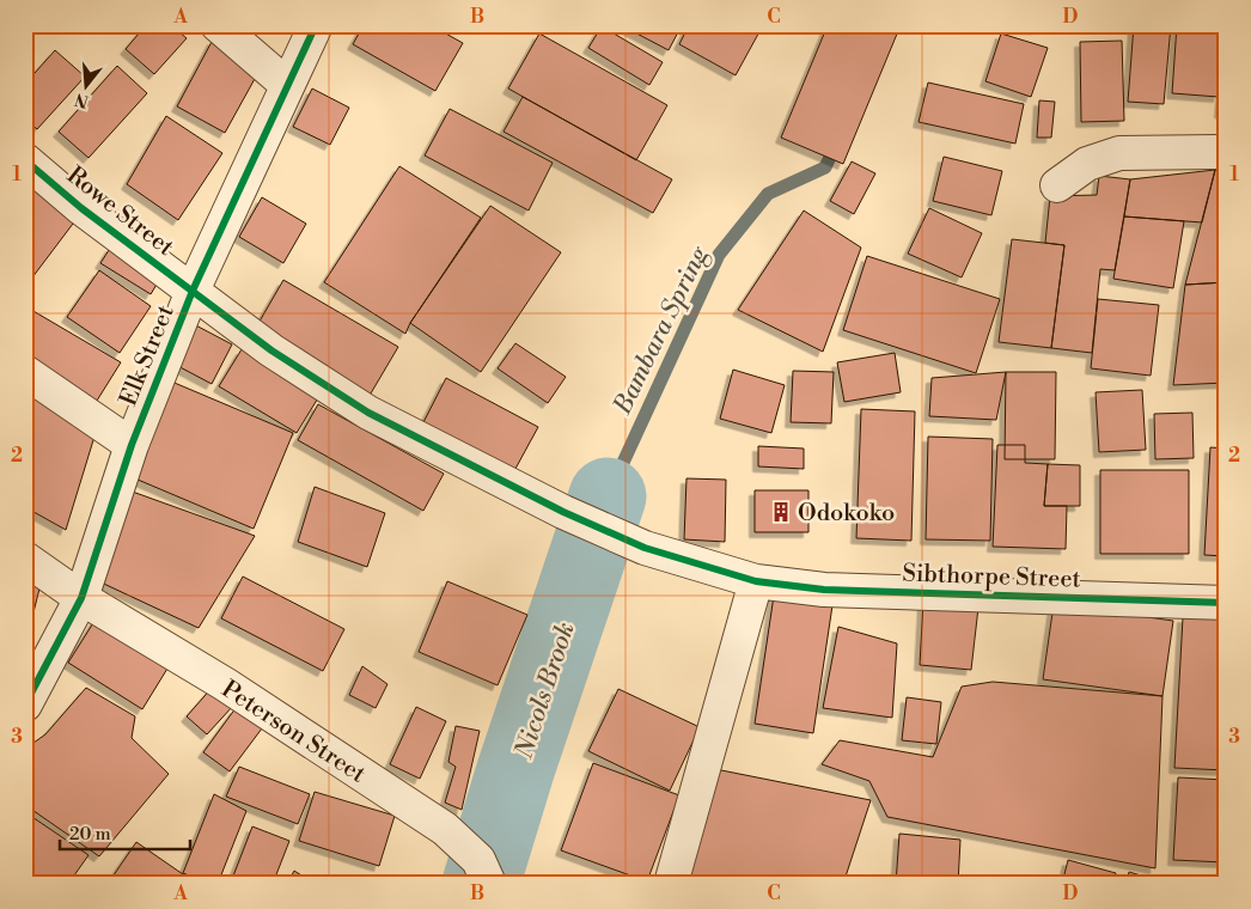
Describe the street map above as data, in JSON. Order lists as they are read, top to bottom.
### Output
{
  "streets": {
    "street": [
      "Rowe Street",
      "Elk Street",
      "Sibthorpe Street",
      "Peterson Street"
    ]
  },
  "crossings": [
    ["Rowe Street", "Elk Street"],
    ["Rowe Street", "Sibthorpe Street"],
    ["Elk Street", "Peterson Street"]
  ],
  "water": ["Bambara Spring", "Nicols Brook"],
  "places": {
    "building": ["Odokoko"]
  },
  "scale_bar": "20 m",
  "north": "bottom",
  "grid": {
    "columns": [
      "A",
      "B",
      "C",
      "D"
    ],
    "rows": ["1", "2", "3"]
  }
}
